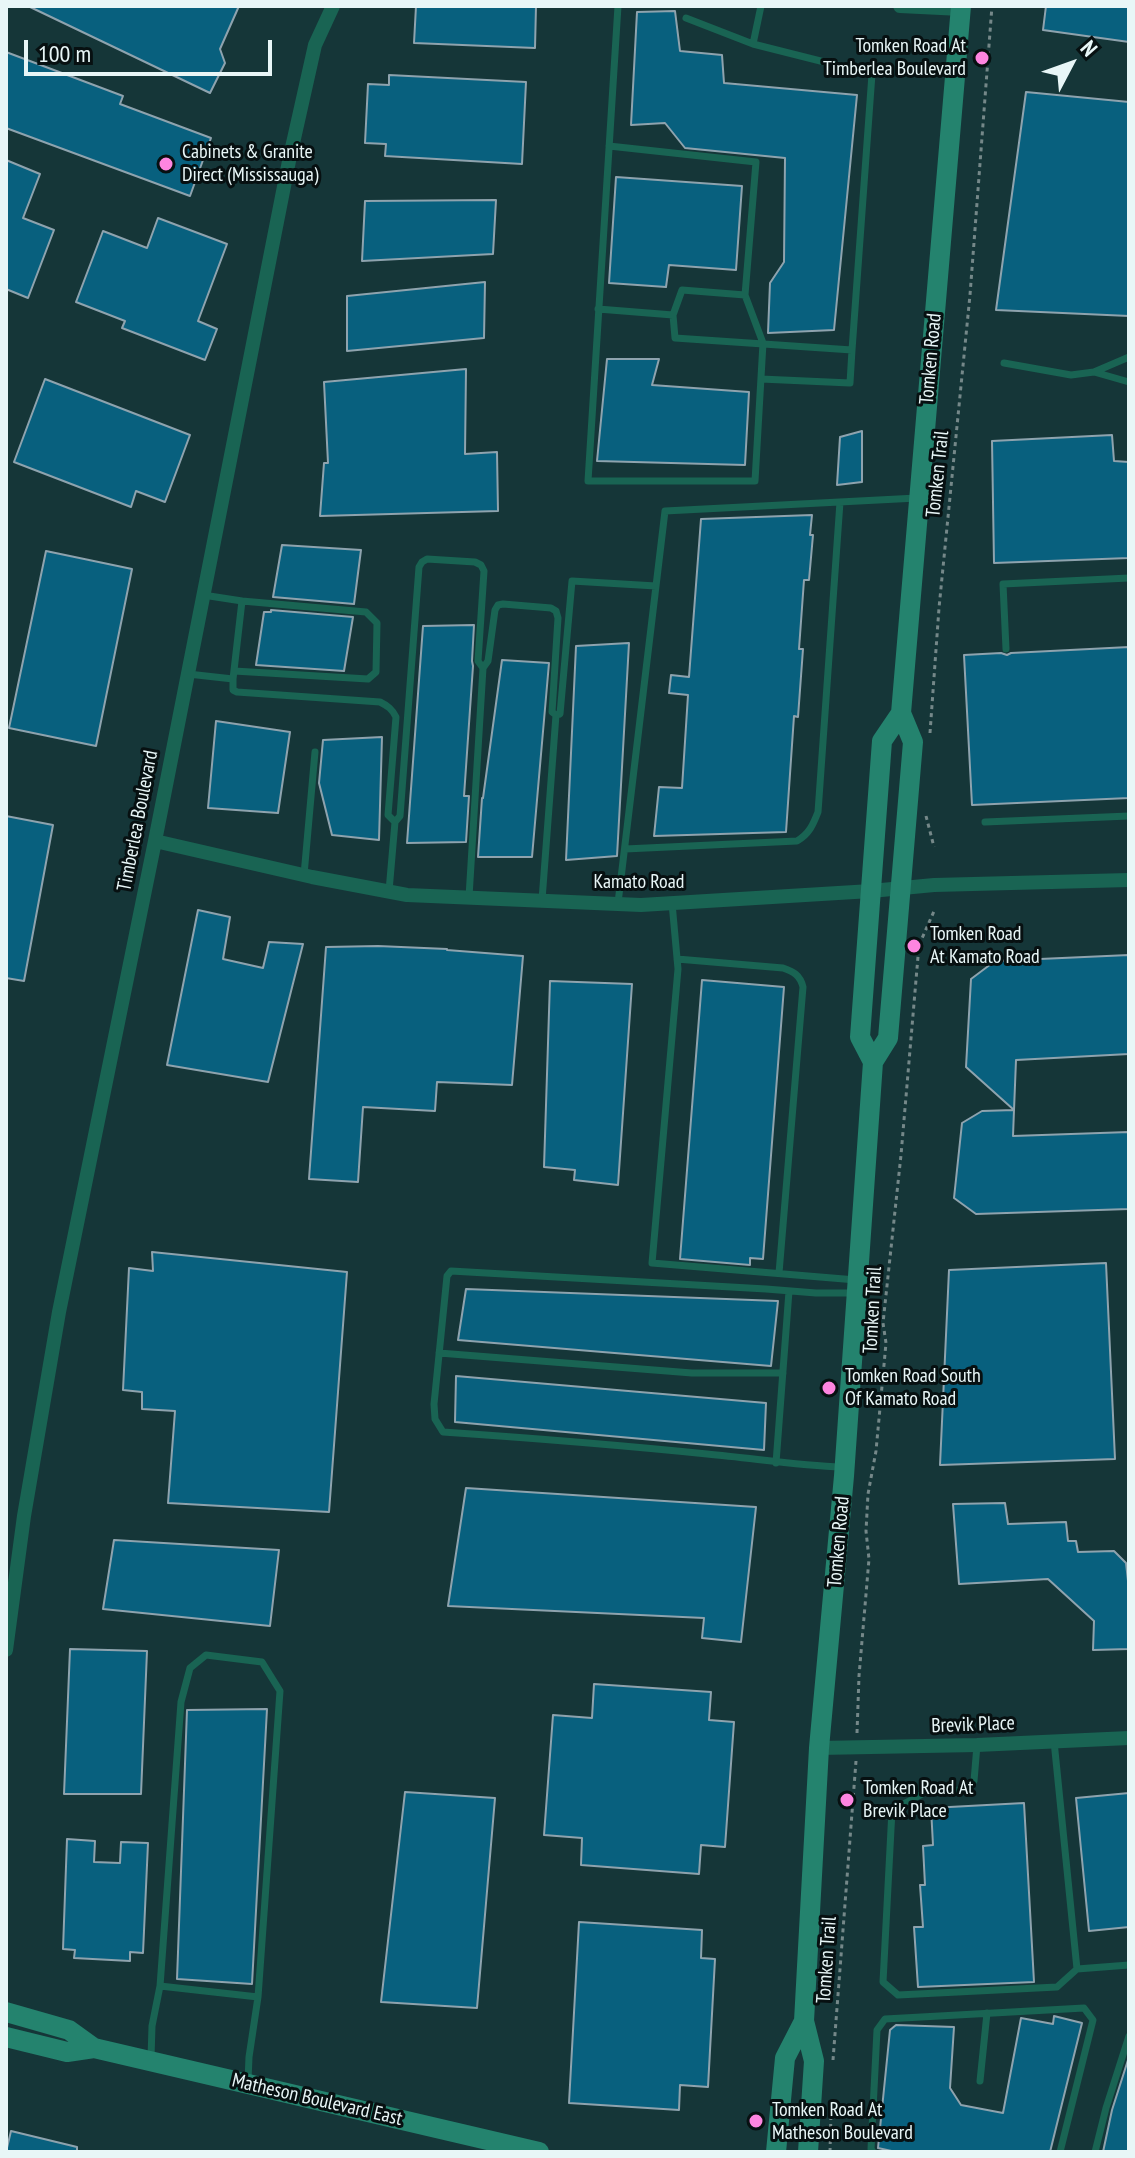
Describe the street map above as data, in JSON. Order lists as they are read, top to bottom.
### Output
{
  "streets": {
    "main road": ["Tomken Road", "Matheson Boulevard East"],
    "street": ["Timberlea Boulevard", "Kamato Road", "Brevik Place"],
    "path": ["Tomken Trail"]
  },
  "crossings": [
    ["Tomken Road", "Kamato Road"],
    ["Tomken Road", "Brevik Place"],
    ["Timberlea Boulevard", "Kamato Road"]
  ],
  "places": [
    "Tomken Road At Timberlea Boulevard",
    "Cabinets & Granite Direct (Mississauga)",
    "Tomken Road At Kamato Road",
    "Tomken Road South Of Kamato Road",
    "Tomken Road At Brevik Place",
    "Tomken Road At Matheson Boulevard"
  ],
  "scale_bar": "100 m",
  "north": "top right"
}
